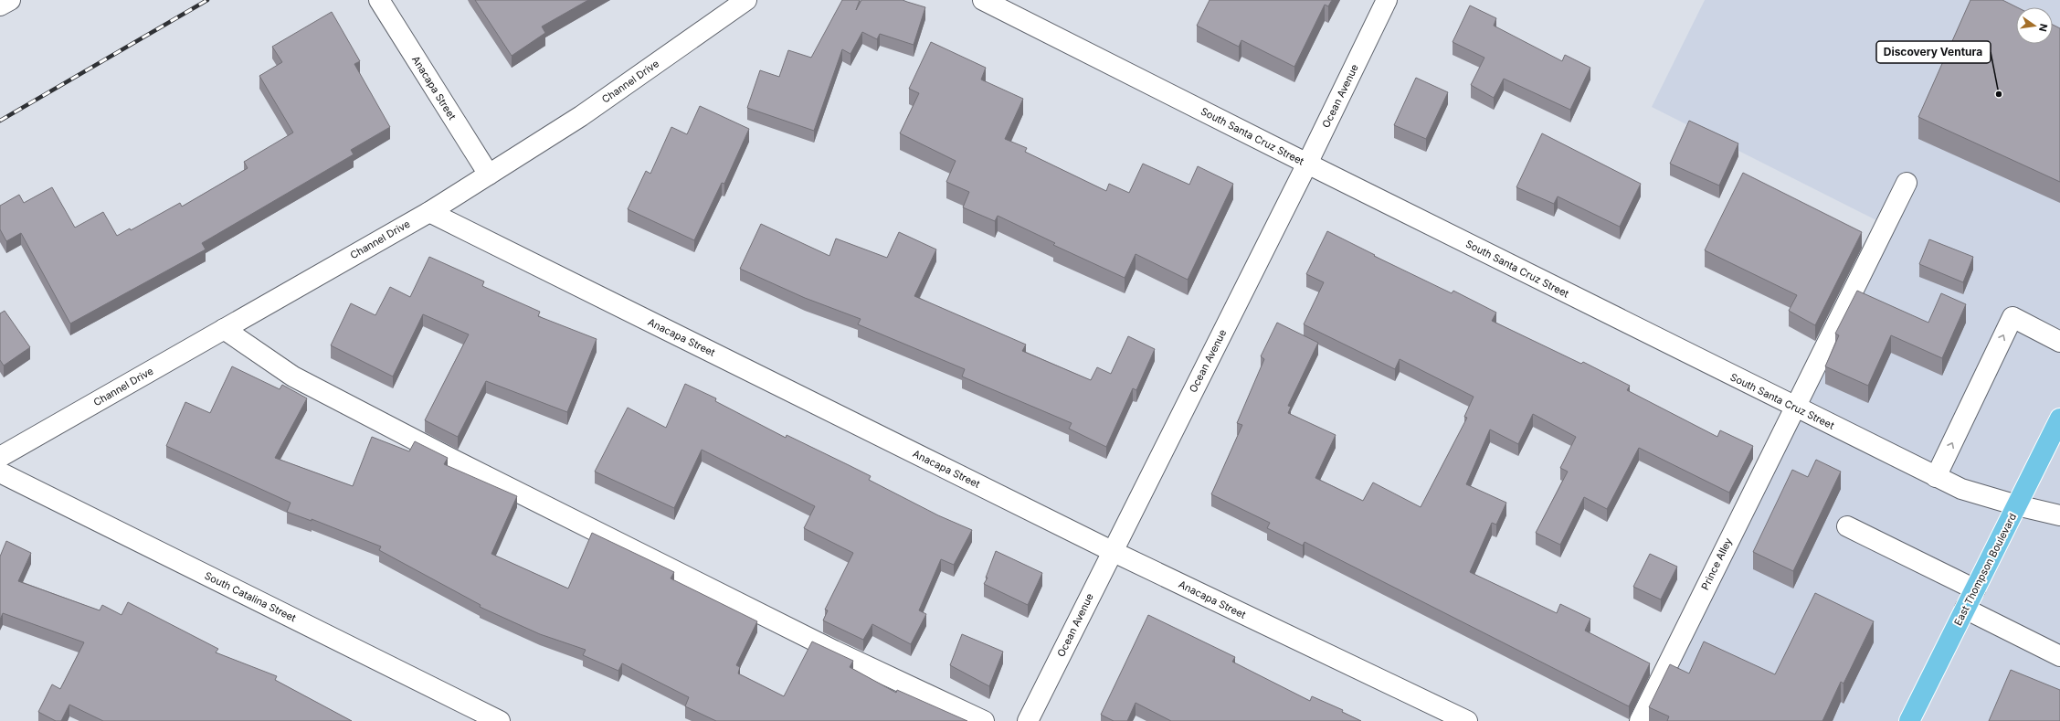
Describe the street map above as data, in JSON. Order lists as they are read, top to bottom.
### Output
{
  "streets": {
    "main road": ["East Thompson Boulevard"],
    "street": [
      "Channel Drive",
      "Anacapa Street",
      "Ocean Avenue",
      "South Santa Cruz Street",
      "Prince Alley",
      "South Catalina Street"
    ]
  },
  "crossings": [
    ["Channel Drive", "Anacapa Street"],
    ["Anacapa Street", "Ocean Avenue"],
    ["Ocean Avenue", "South Santa Cruz Street"],
    ["South Santa Cruz Street", "Prince Alley"],
    ["South Santa Cruz Street", "East Thompson Boulevard"]
  ],
  "places": ["Discovery Ventura"],
  "north": "right"
}
